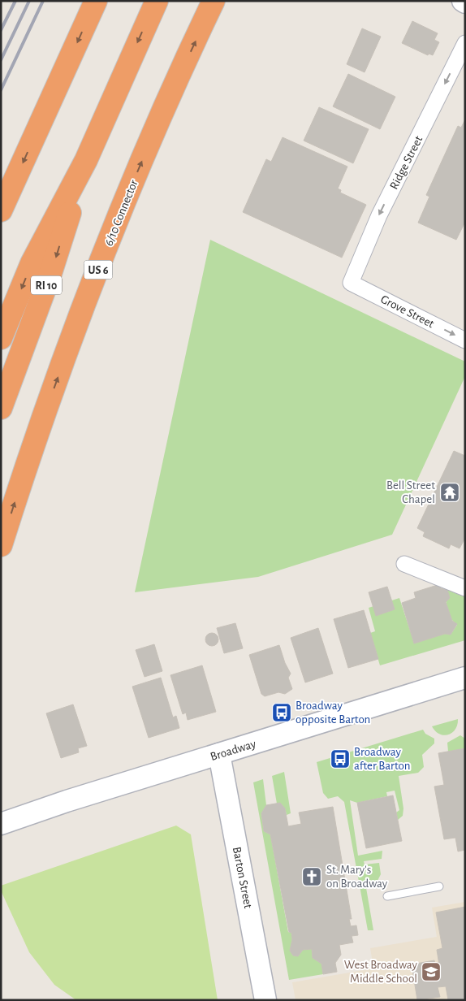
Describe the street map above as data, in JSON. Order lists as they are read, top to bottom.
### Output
{
  "streets": {
    "highway": ["6/10 Connector", "US 6", "RI 10"],
    "main road": ["Broadway", "Barton Street"],
    "street": ["Ridge Street", "Grove Street"]
  },
  "crossings": [
    ["Ridge Street", "Grove Street"],
    ["Broadway", "Barton Street"]
  ],
  "one_way": ["Ridge Street", "Grove Street"],
  "places": {
    "temple": ["Bell Street Chapel"],
    "bus stop": ["Broadway opposite Barton", "Broadway after Barton"],
    "church": ["St. Mary's on Broadway"],
    "school or university": ["West Broadway Middle School"]
  }
}
